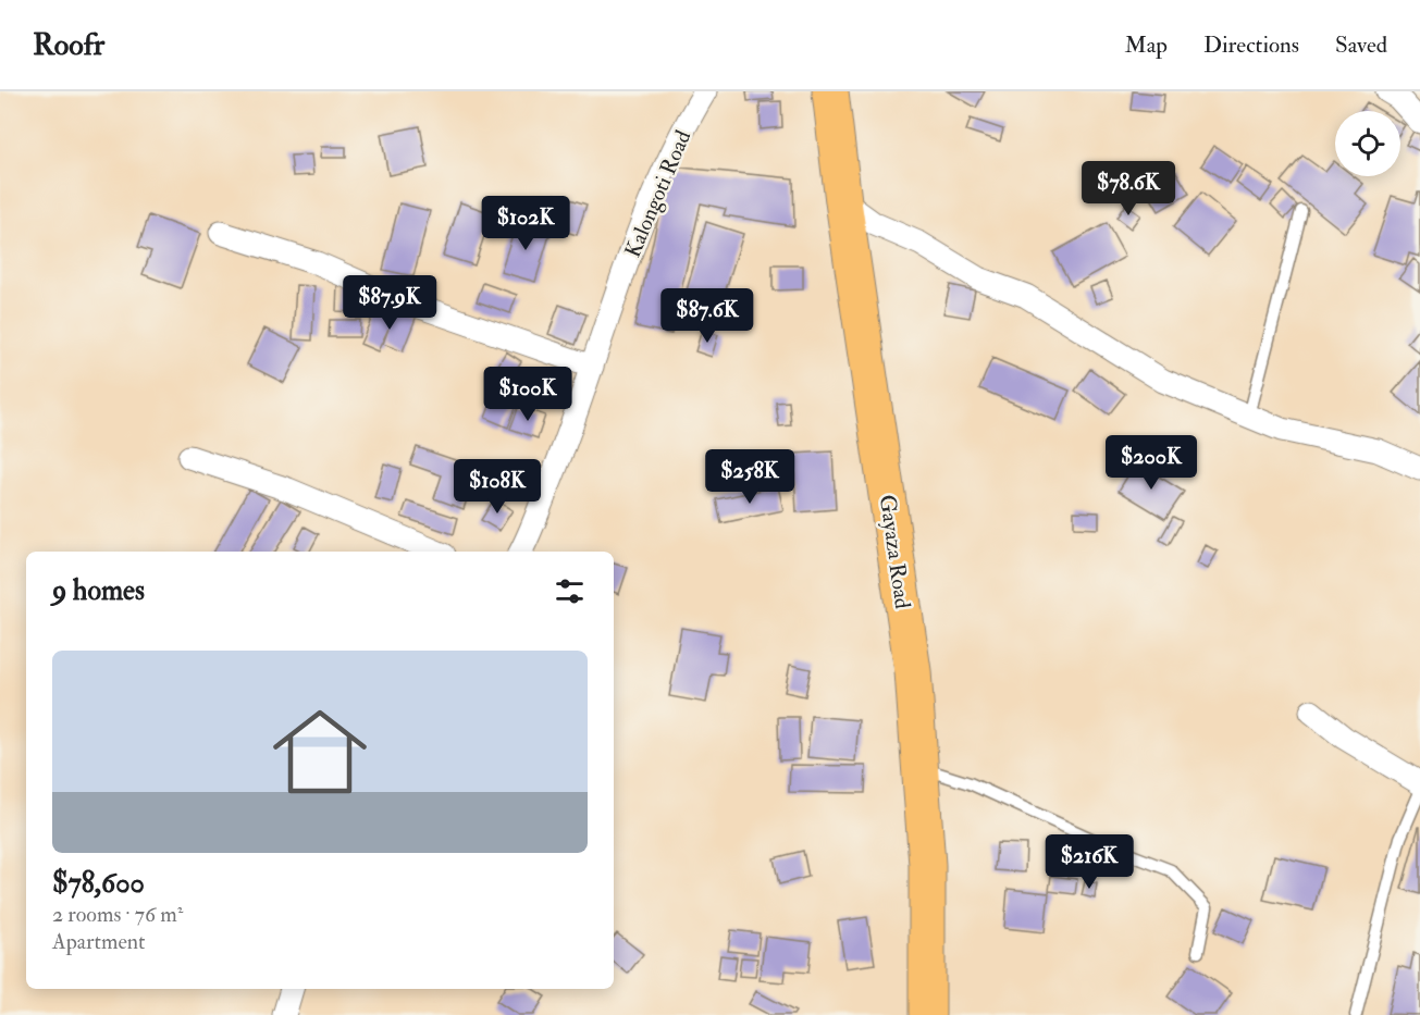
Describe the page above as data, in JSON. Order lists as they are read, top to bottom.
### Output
{
  "streets": {
    "main road": ["Gayaza Road"],
    "street": ["Kalongoti Road"]
  },
  "page": {
    "header": "Roofr",
    "nav": ["Map", "Directions", "Saved"],
    "price": [
      "$78.6K",
      "$102K",
      "$87.9K",
      "$87.6K",
      "$100K",
      "$200K",
      "$258K",
      "$108K",
      "$216K"
    ],
    "heading": "9 homes",
    "list": [
      {
        "name": "$78,600",
        "note": "2 rooms · 76 m² · Apartment"
      }
    ]
  }
}
